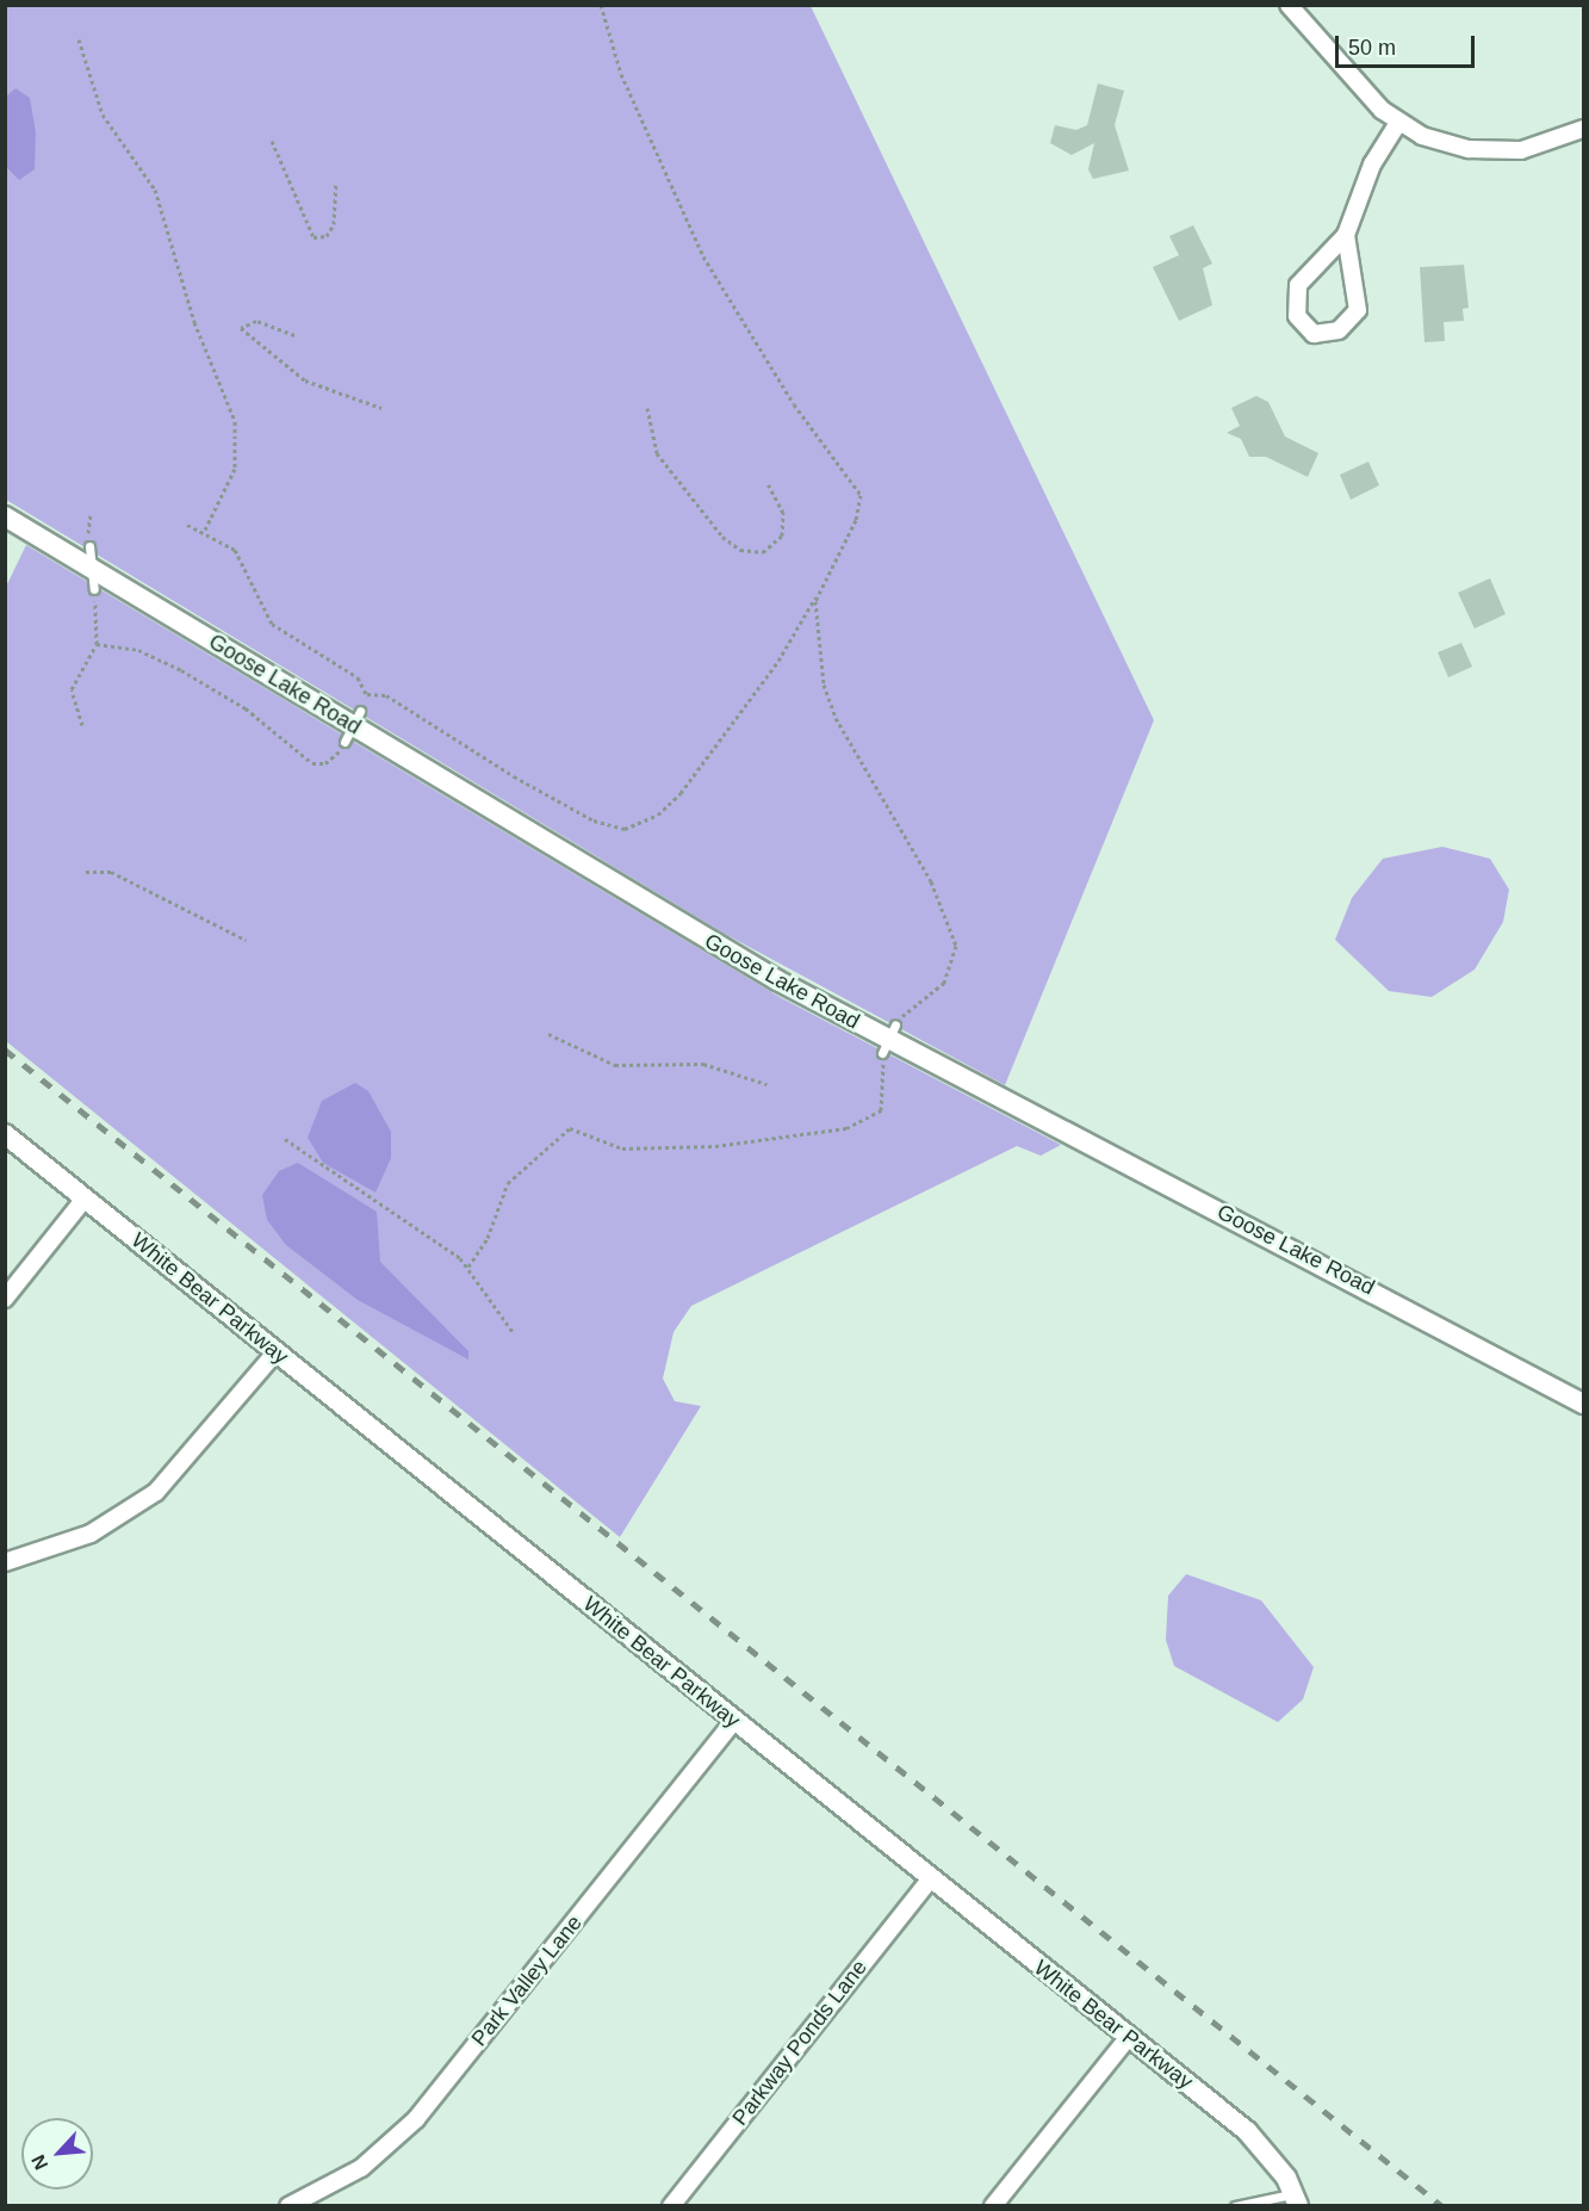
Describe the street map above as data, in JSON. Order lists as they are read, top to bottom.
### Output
{
  "streets": {
    "street": [
      "Goose Lake Road",
      "White Bear Parkway",
      "Park Valley Lane",
      "Parkway Ponds Lane"
    ]
  },
  "crossings": [
    ["White Bear Parkway", "Park Valley Lane"],
    ["White Bear Parkway", "Parkway Ponds Lane"]
  ],
  "scale_bar": "50 m",
  "north": "bottom left"
}
